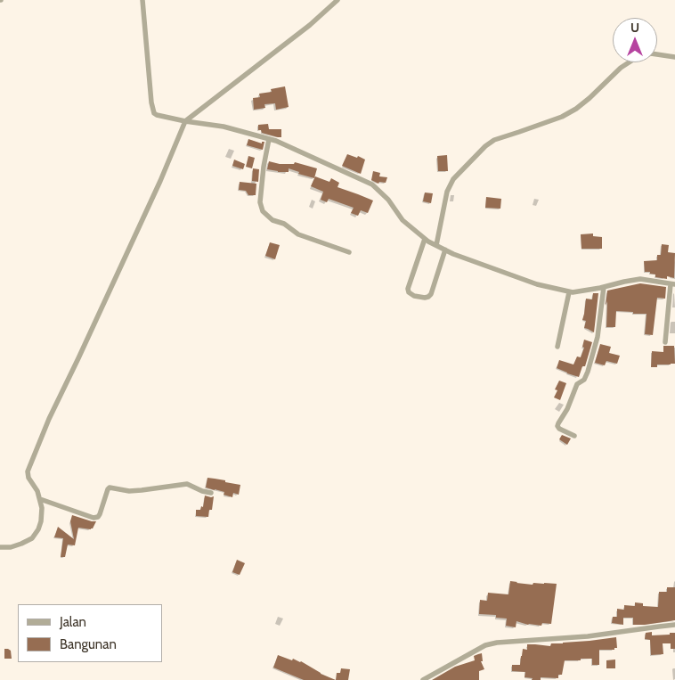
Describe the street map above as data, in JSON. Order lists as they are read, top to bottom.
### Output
{
  "legend": ["Jalan", "Bangunan"],
  "north": "top"
}
